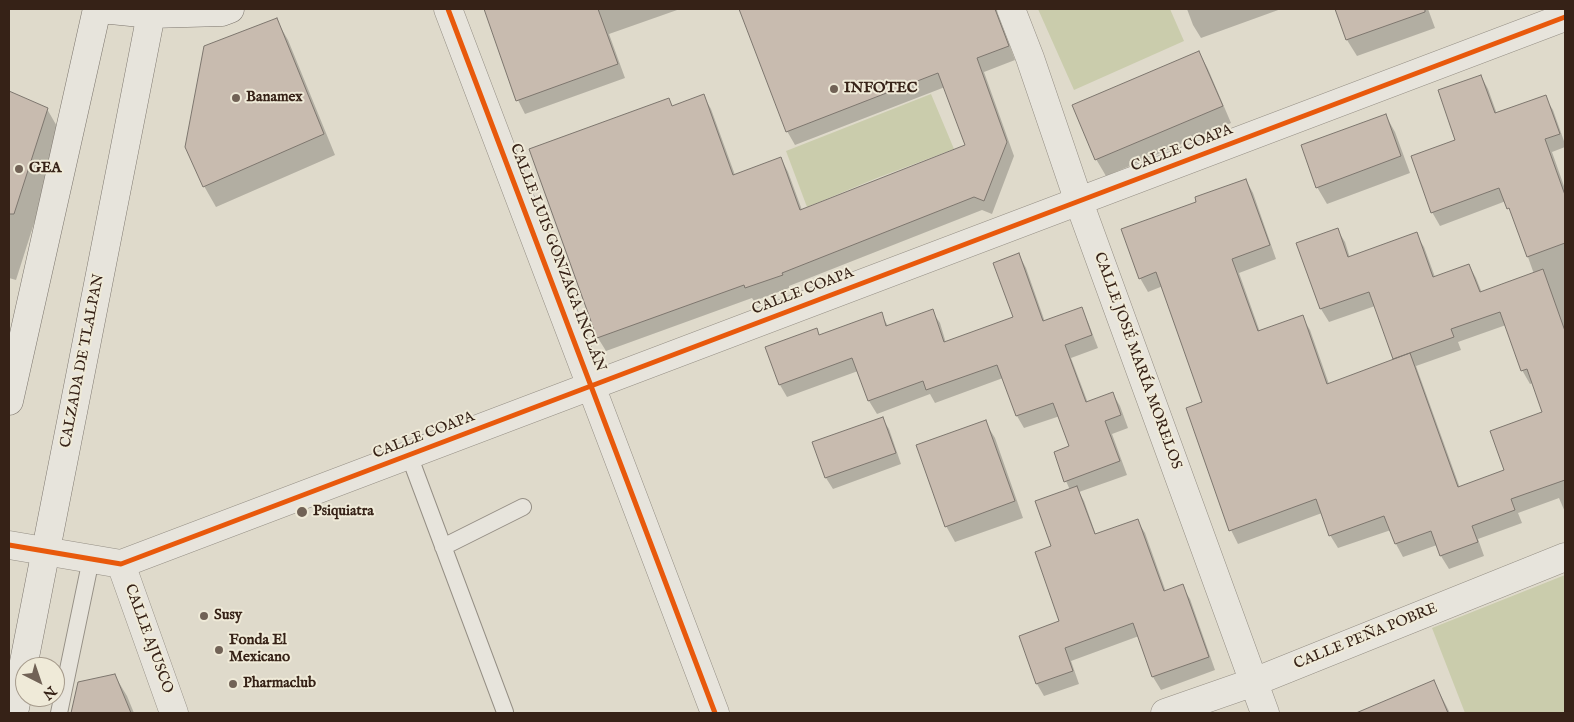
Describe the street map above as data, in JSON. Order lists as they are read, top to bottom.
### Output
{
  "streets": {
    "street": [
      "CALLE COAPA",
      "CALLE LUIS GONZAGA INCLÁN",
      "CALZADA DE TLALPAN",
      "CALLE JOSÉ MARÍA MORELOS",
      "CALLE PEÑA POBRE",
      "CALLE AJUSCO"
    ]
  },
  "crossings": [
    ["CALLE COAPA", "CALLE LUIS GONZAGA INCLÁN"],
    ["CALLE COAPA", "CALLE JOSÉ MARÍA MORELOS"],
    ["CALLE COAPA", "CALLE AJUSCO"],
    ["CALLE JOSÉ MARÍA MORELOS", "CALLE PEÑA POBRE"]
  ],
  "places": [
    "INFOTEC",
    "Banamex",
    "GEA",
    "Psiquiatra",
    "Susy",
    "Fonda El Mexicano",
    "Pharmaclub"
  ],
  "north": "bottom right"
}
